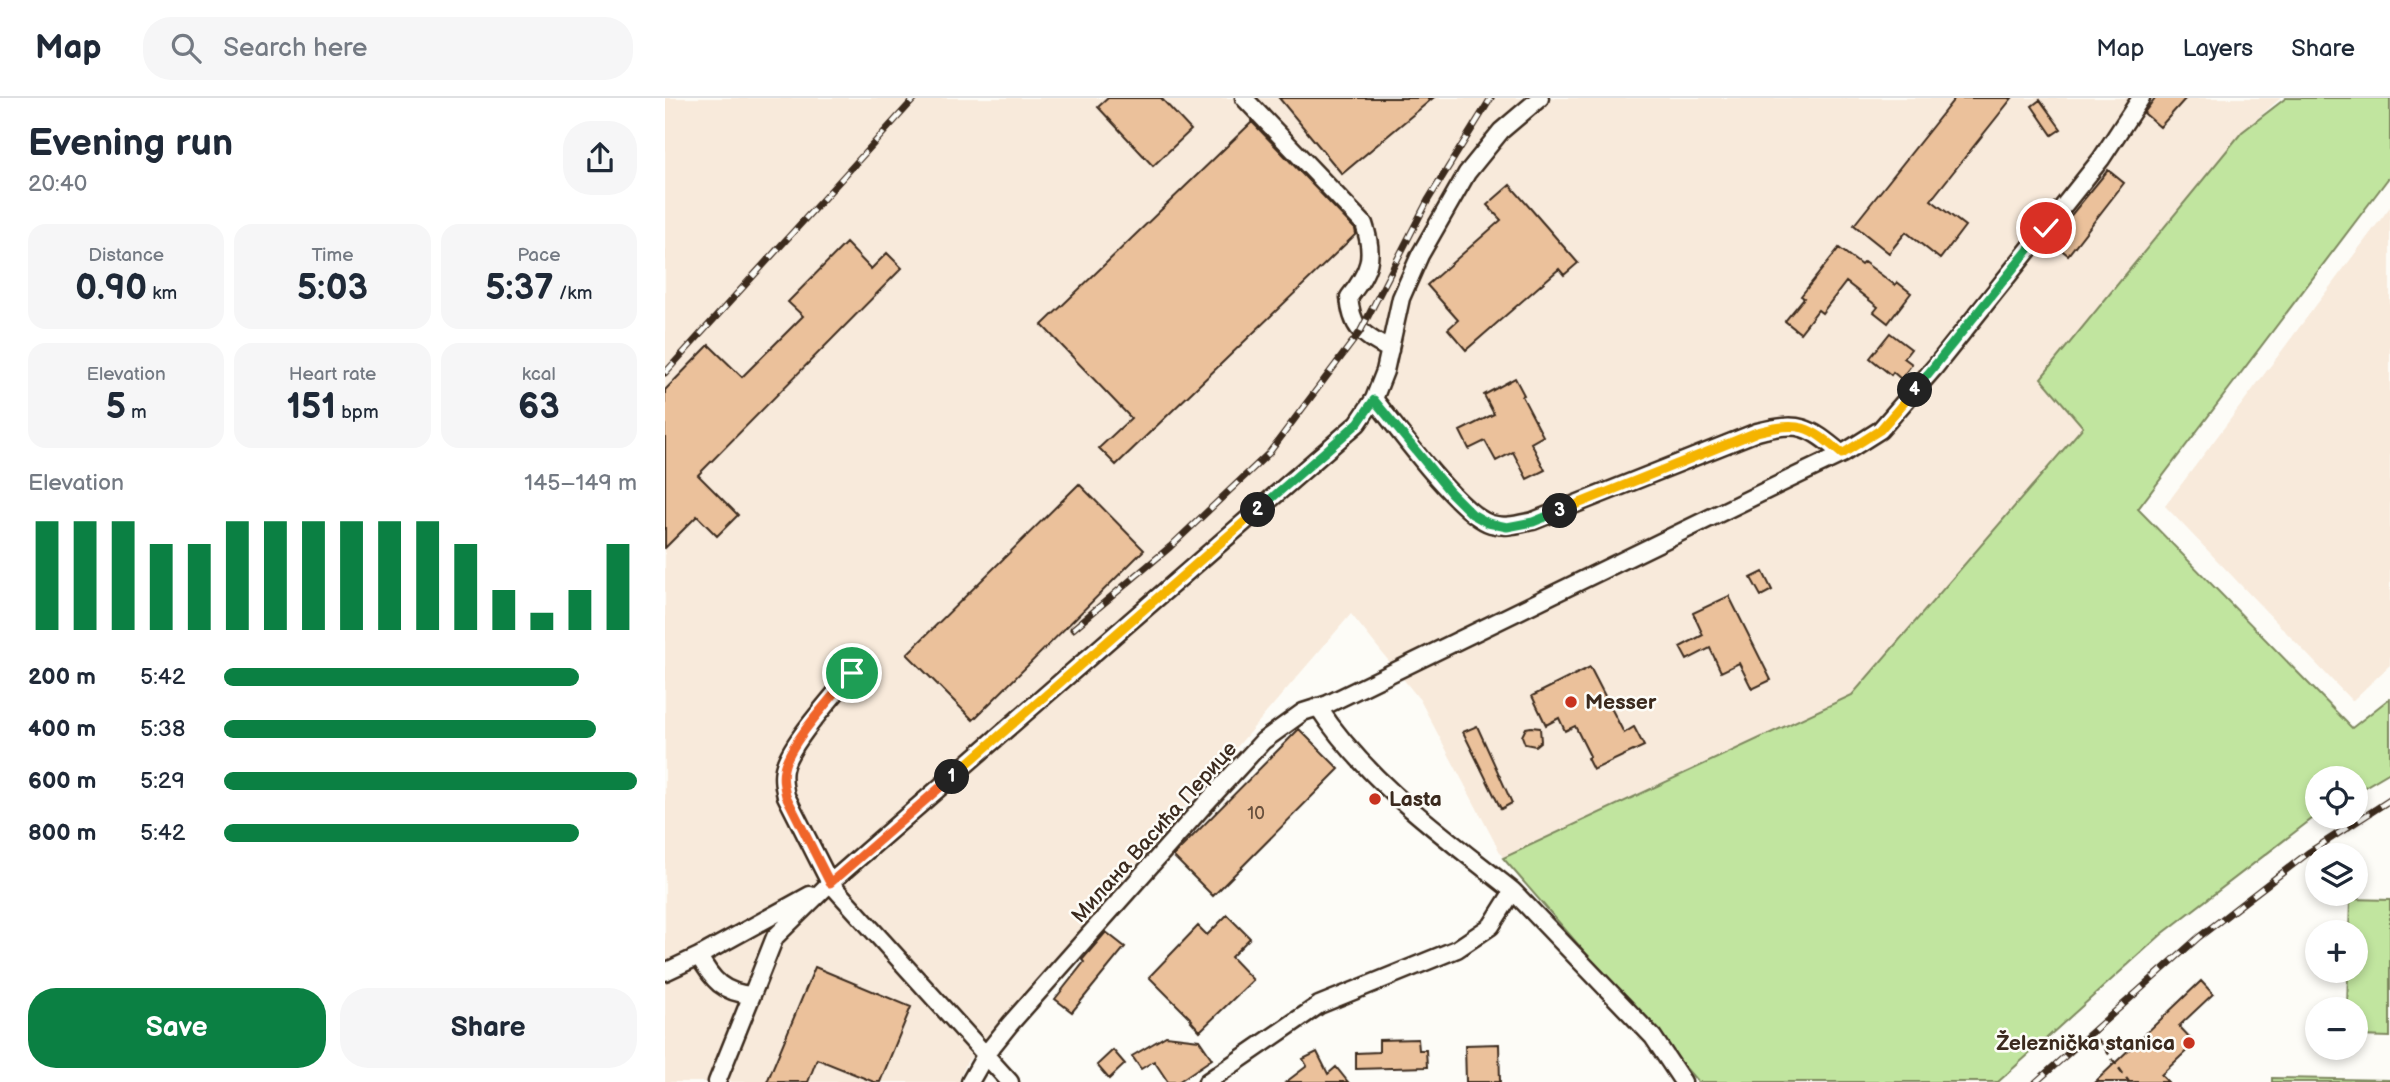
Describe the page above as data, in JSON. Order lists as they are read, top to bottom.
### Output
{
  "streets": {
    "street": ["Милана Васића Перице"]
  },
  "places": ["Messer", "Lasta", "Železnička stanica"],
  "house_numbers": ["10"],
  "page": {
    "header": "Map",
    "search": "Search here",
    "nav": ["Map", "Layers", "Share"],
    "heading": ["Evening run", "20:40"],
    "stats": [
      ["Distance", "0.90 km"],
      ["Time", "5:03"],
      ["Pace", "5:37 /km"],
      ["Elevation", "5 m"],
      ["Heart rate", "151 bpm"],
      ["kcal", "63"]
    ],
    "pins": [
      "4",
      "2",
      "3",
      "1"
    ],
    "chart": ["Elevation", "145–149 m"],
    "list": [
      {
        "name": "200 m",
        "note": "5:42"
      },
      {
        "name": "400 m",
        "note": "5:38"
      },
      {
        "name": "600 m",
        "note": "5:29"
      },
      {
        "name": "800 m",
        "note": "5:42"
      }
    ],
    "map_buttons": ["+", "−"],
    "buttons": ["Save", "Share"]
  }
}
